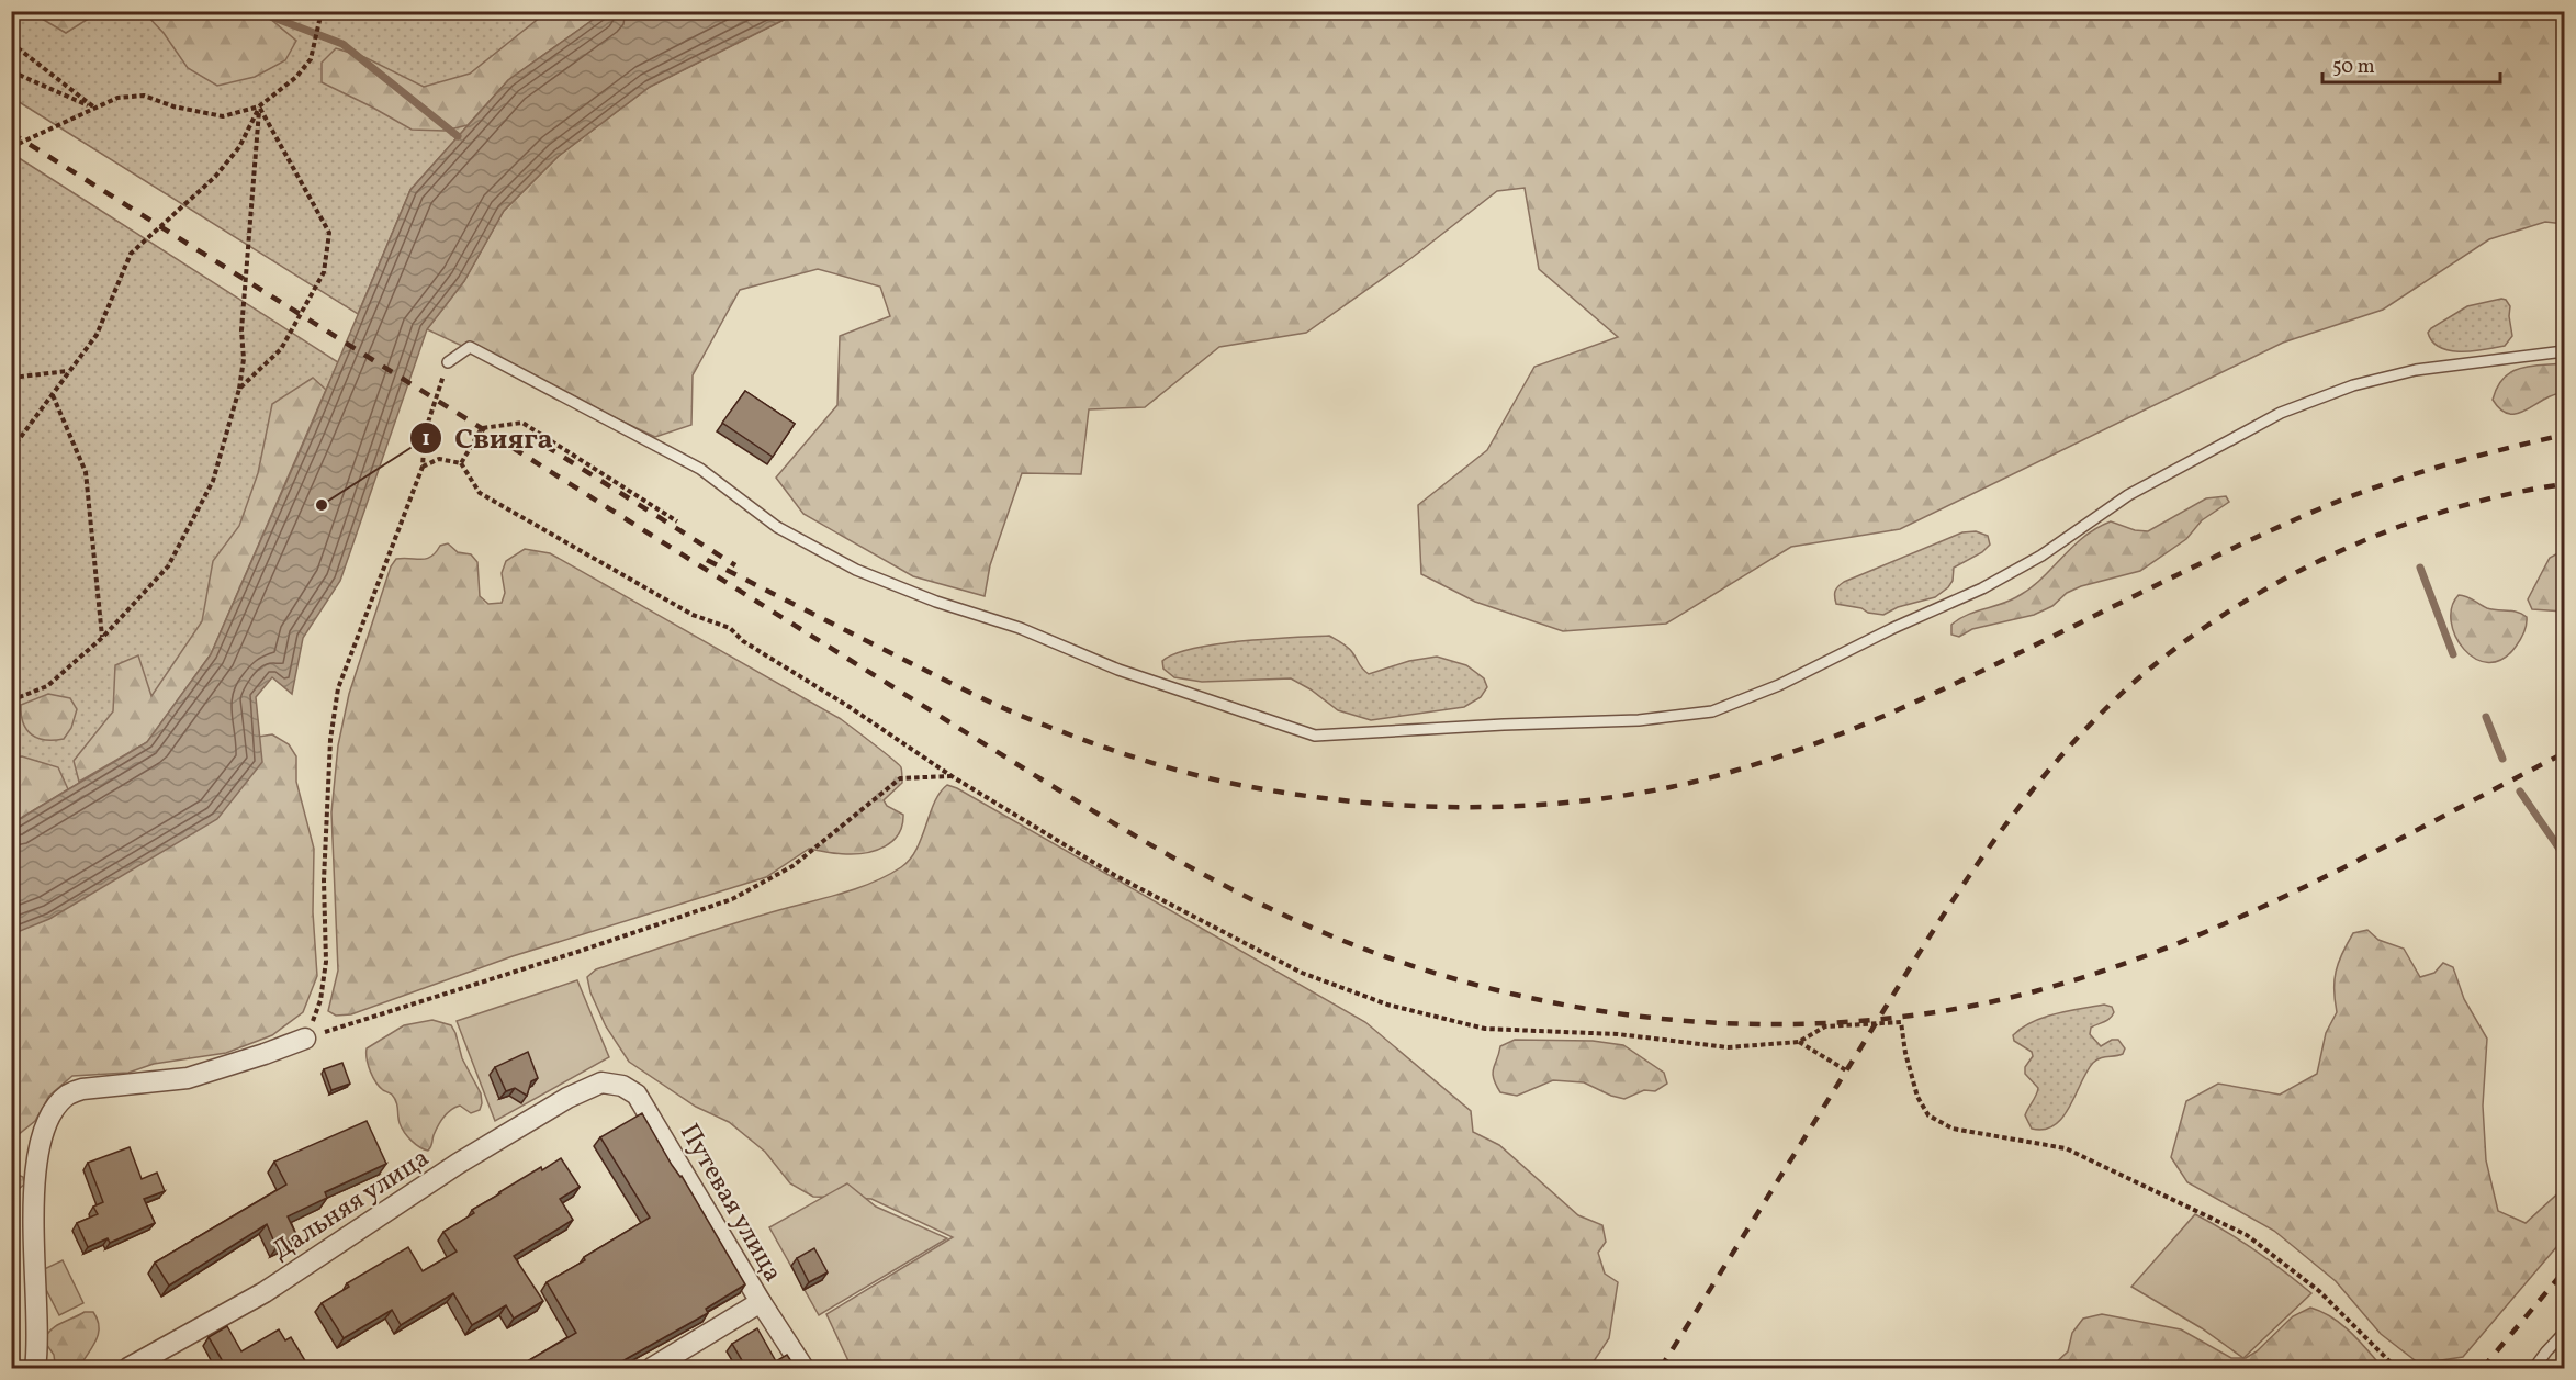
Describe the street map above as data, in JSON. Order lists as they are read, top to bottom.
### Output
{
  "streets": {
    "street": ["Путевая улица", "Дальняя улица"]
  },
  "crossings": [
    ["Путевая улица", "Дальняя улица"]
  ],
  "places": ["Свияга"],
  "scale_bar": "50 m"
}
